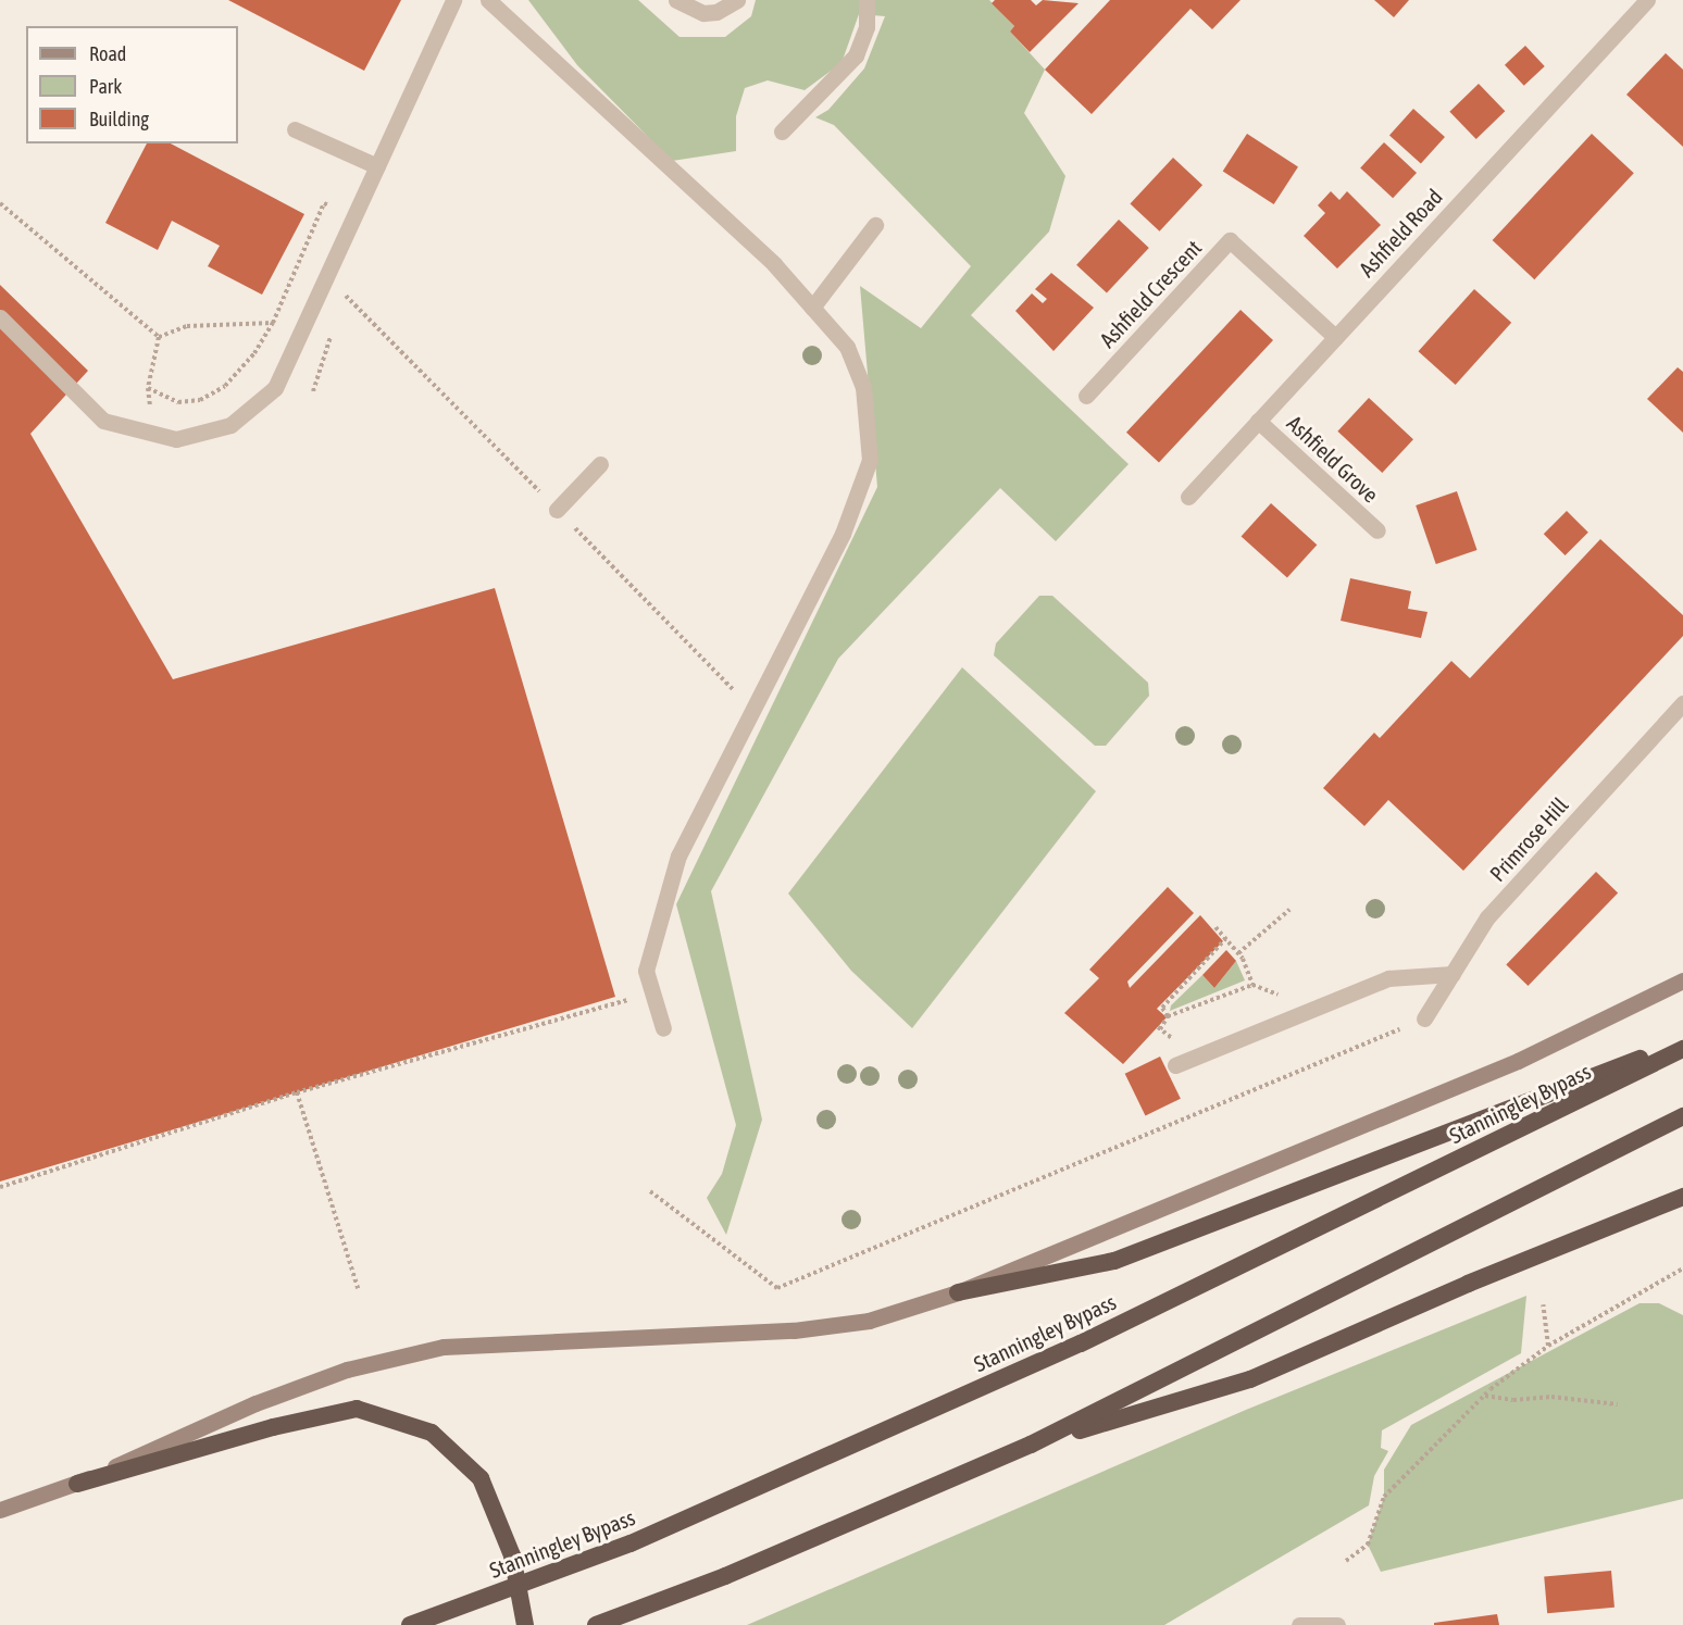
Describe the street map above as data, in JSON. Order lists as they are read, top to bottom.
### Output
{
  "streets": {
    "highway": ["Stanningley Bypass"],
    "street": [
      "Ashfield Road",
      "Ashfield Crescent",
      "Ashfield Grove",
      "Primrose Hill"
    ]
  },
  "crossings": [
    ["Ashfield Road", "Ashfield Crescent"],
    ["Ashfield Road", "Ashfield Grove"]
  ],
  "legend": ["Road", "Park", "Building"]
}
